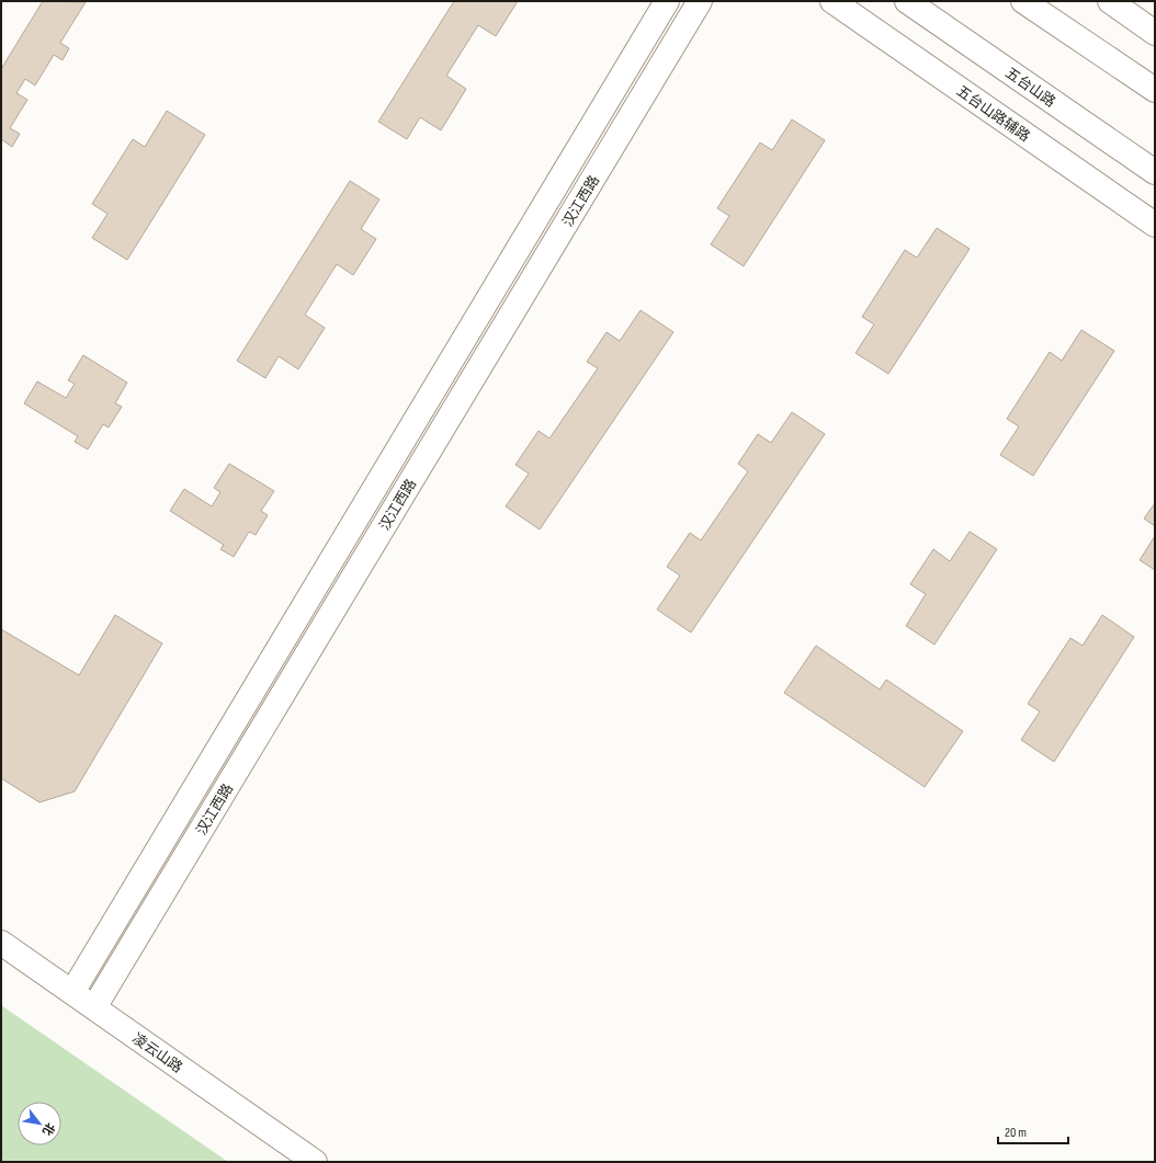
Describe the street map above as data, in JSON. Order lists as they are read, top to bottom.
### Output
{
  "streets": {
    "street": [
      "五台山路",
      "五台山路辅路",
      "汉江西路",
      "凌云山路"
    ]
  },
  "crossings": [
    ["汉江西路", "凌云山路"]
  ],
  "scale_bar": "20 m",
  "north": "bottom right"
}
